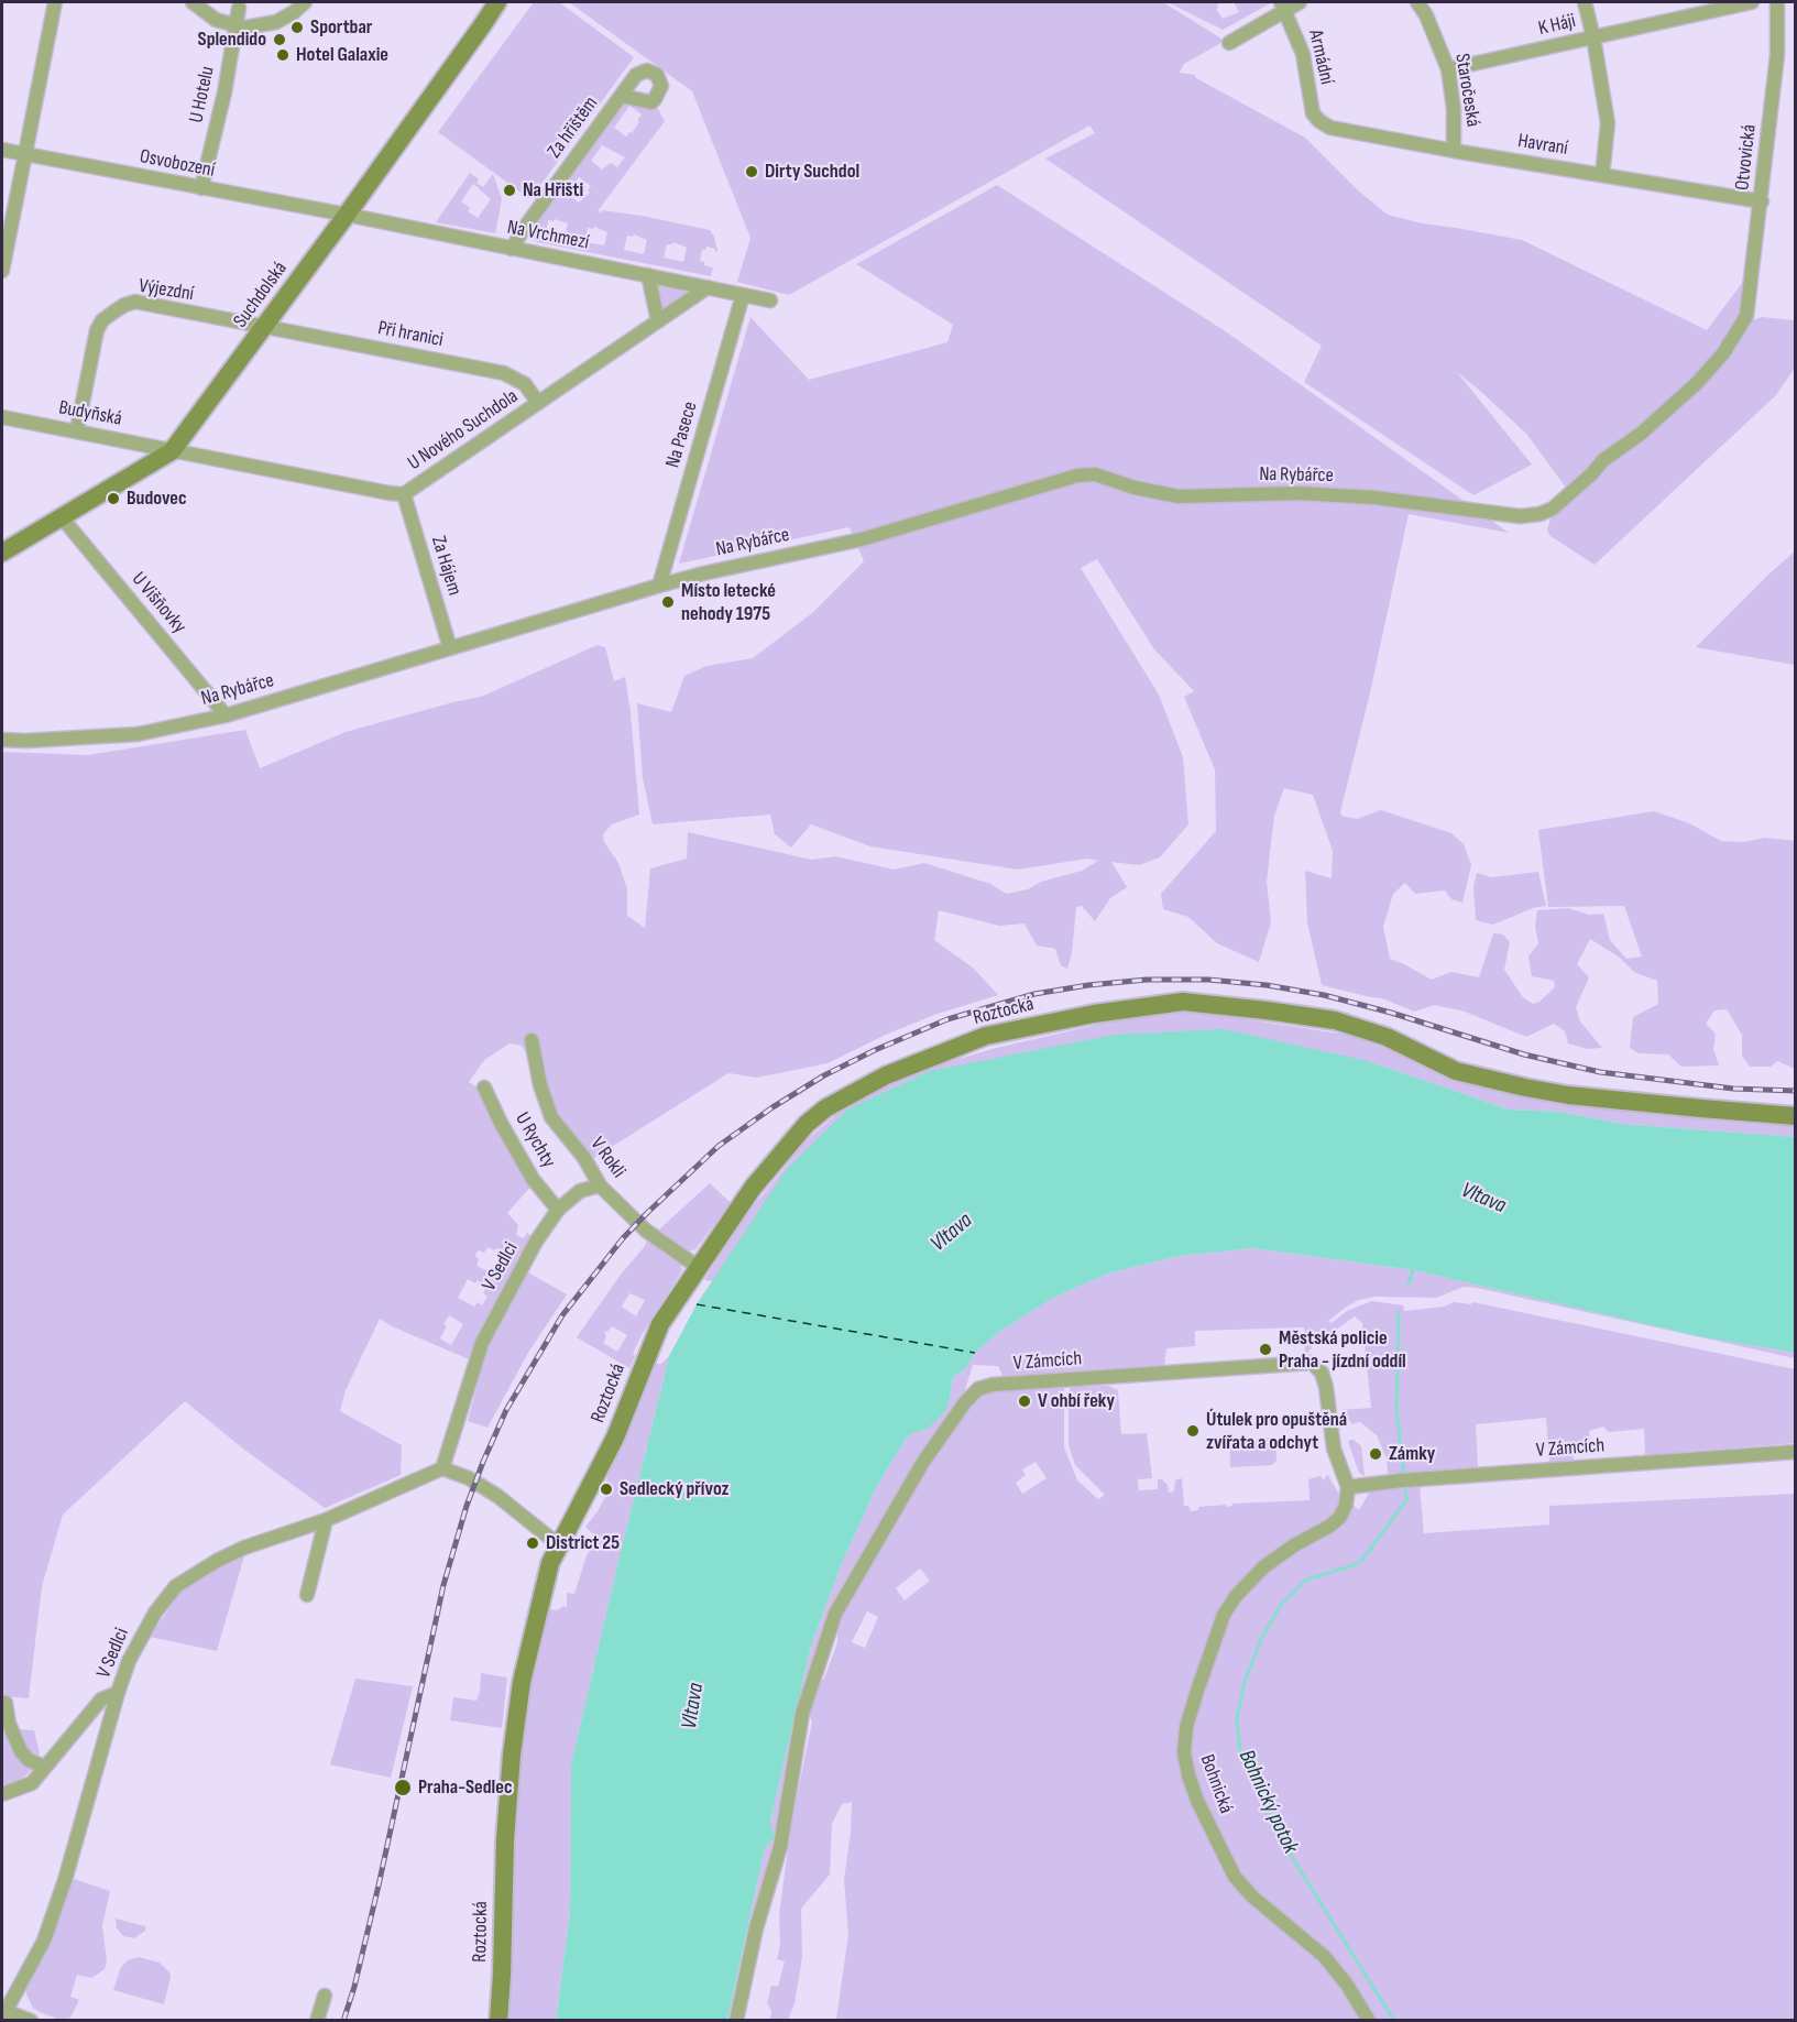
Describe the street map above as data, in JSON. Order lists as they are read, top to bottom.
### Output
{
  "streets": {
    "main road": ["Suchdolská", "Roztocká"],
    "street": [
      "K Háji",
      "Armádní",
      "Staročeská",
      "U Hotelu",
      "Za hřištěm",
      "Havraní",
      "Otvovická",
      "Osvobození",
      "Na Vrchmezí",
      "Výjezdní",
      "Při hranici",
      "Budyňská",
      "U Nového Suchdola",
      "Na Pasece",
      "Na Rybářce",
      "Za Hájem",
      "U Višňovky",
      "U Rychty",
      "V Rokli",
      "V Sedlci",
      "V Zámcích",
      "Bohnická"
    ]
  },
  "crossings": [
    ["K Háji", "Staročeská"],
    ["Armádní", "Havraní"],
    ["Staročeská", "Havraní"],
    ["U Hotelu", "Osvobození"],
    ["Za hřištěm", "Na Vrchmezí"],
    ["Havraní", "Otvovická"],
    ["Otvovická", "Na Rybářce"],
    ["Osvobození", "Na Vrchmezí"],
    ["Osvobození", "Suchdolská"],
    ["Na Vrchmezí", "Suchdolská"],
    ["Na Vrchmezí", "U Nového Suchdola"],
    ["Na Vrchmezí", "Na Pasece"],
    ["Výjezdní", "Suchdolská"],
    ["Výjezdní", "Při hranici"],
    ["Výjezdní", "Budyňská"],
    ["Suchdolská", "Při hranici"],
    ["Suchdolská", "Budyňská"],
    ["Suchdolská", "U Nového Suchdola"],
    ["Suchdolská", "U Višňovky"],
    ["Při hranici", "U Nového Suchdola"],
    ["Budyňská", "U Nového Suchdola"],
    ["U Nového Suchdola", "Za Hájem"],
    ["Na Pasece", "Na Rybářce"],
    ["Na Rybářce", "Za Hájem"],
    ["Na Rybářce", "U Višňovky"],
    ["Roztocká", "V Rokli"],
    ["U Rychty", "V Sedlci"],
    ["V Rokli", "V Sedlci"],
    ["V Zámcích", "Bohnická"]
  ],
  "water": ["Vltava", "Bohnický potok"],
  "places": [
    "Sportbar",
    "Splendido",
    "Hotel Galaxie",
    "Dirty Suchdol",
    "Na Hřišti",
    "Budovec",
    "Místo letecké nehody 1975",
    "Městská policie Praha - jízdní oddíl",
    "V ohbí řeky",
    "Útulek pro opuštěná zvířata a odchyt",
    "Zámky",
    "Sedlecký přívoz",
    "District 25",
    "Praha-Sedlec"
  ]
}
